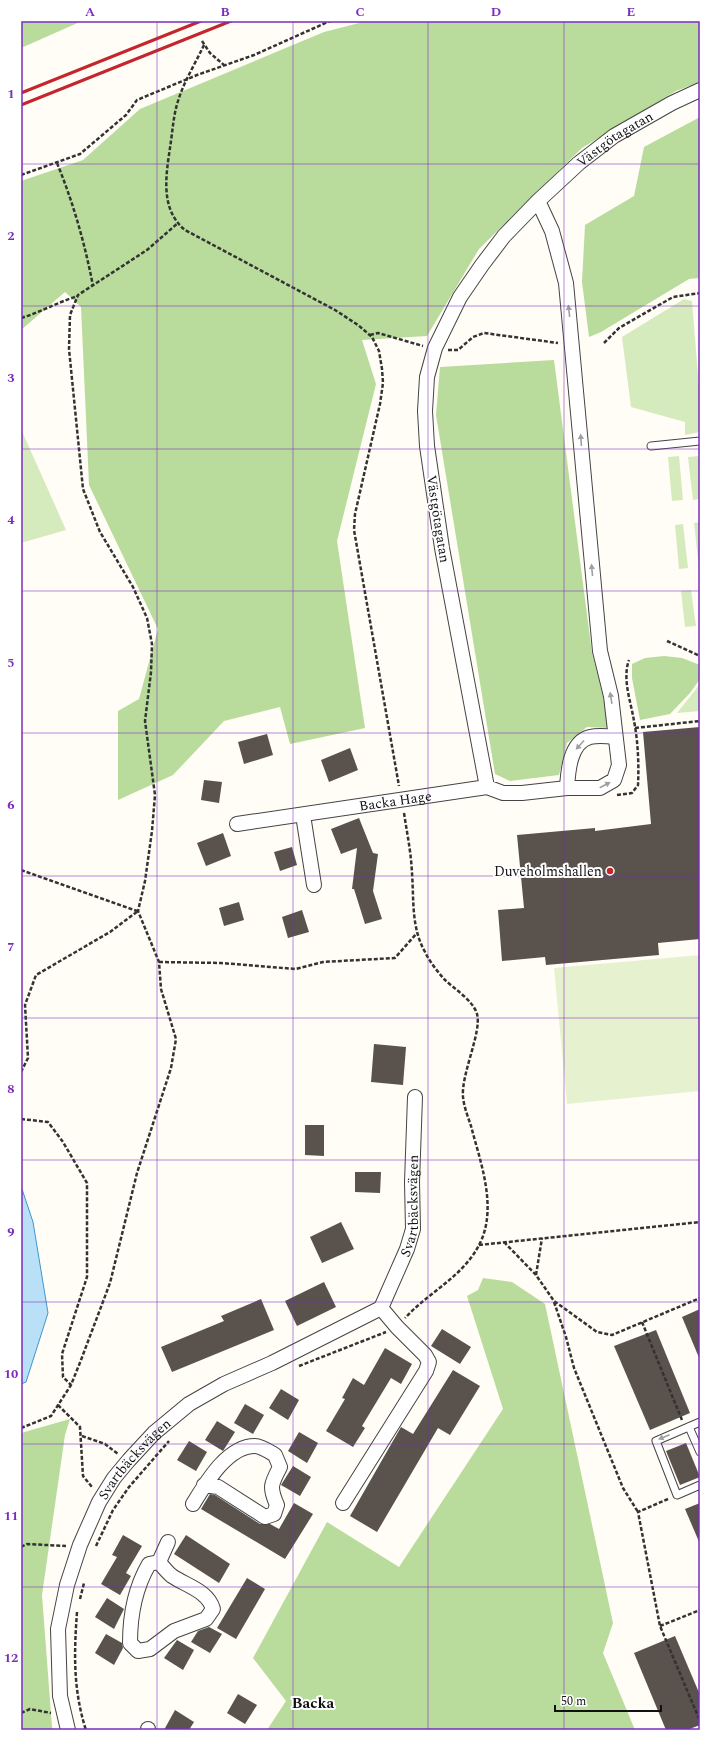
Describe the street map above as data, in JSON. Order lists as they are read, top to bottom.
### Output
{
  "streets": {
    "street": ["Västgötagatan", "Backa Hage", "Svartbäcksvägen"]
  },
  "crossings": [
    ["Västgötagatan", "Backa Hage"]
  ],
  "districts": ["Backa"],
  "places": ["Duveholmshallen"],
  "scale_bar": "50 m",
  "grid": {
    "columns": [
      "A",
      "B",
      "C",
      "D",
      "E"
    ],
    "rows": [
      "1",
      "2",
      "3",
      "4",
      "5",
      "6",
      "7",
      "8",
      "9",
      "10",
      "11",
      "12"
    ]
  }
}
